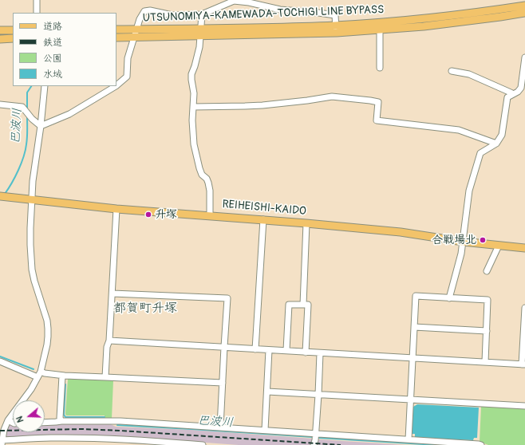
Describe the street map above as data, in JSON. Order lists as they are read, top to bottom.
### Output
{
  "streets": {
    "main road": ["UTSUNOMIYA-KAMEWADA-TOCHIGI LINE BYPASS", "REIHEISHI-KAIDO"]
  },
  "districts": ["都賀町升塚"],
  "water": ["巴波川"],
  "places": ["升塚", "合戦場北"],
  "legend": [
    "道路",
    "鉄道",
    "公園",
    "水域"
  ],
  "north": "left"
}
